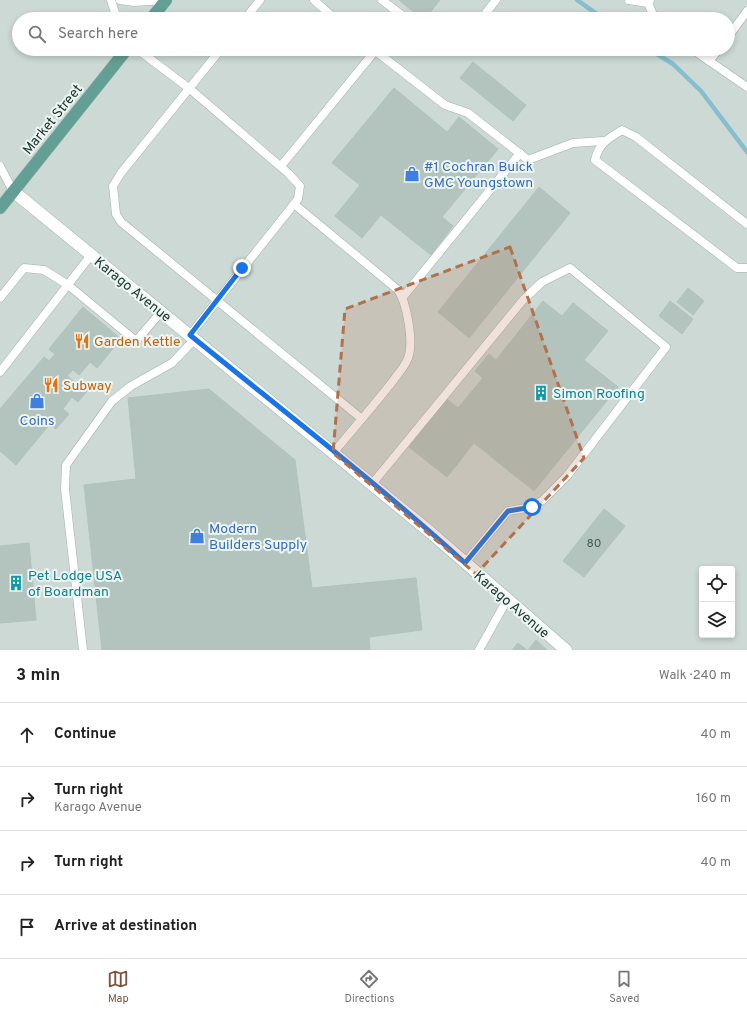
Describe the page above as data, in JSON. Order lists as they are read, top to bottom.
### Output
{
  "streets": {
    "main road": ["Market Street"],
    "street": ["Karago Avenue"]
  },
  "crossings": [
    ["Market Street", "Karago Avenue"]
  ],
  "places": {
    "shop": ["#1 Cochran Buick GMC Youngstown", "Coins", "Modern Builders Supply"],
    "restaurant": ["Garden Kettle", "Subway"],
    "building": ["Simon Roofing", "Pet Lodge USA of Boardman"]
  },
  "house_numbers": ["80"],
  "page": {
    "search": "Search here",
    "heading": ["3 min", "Walk · 240 m"],
    "list": [
      ["Continue", "40 m"],
      ["Turn right", "Karago Avenue", "160 m"],
      ["Turn right", "40 m"],
      "Arrive at destination"
    ],
    "nav": ["Map", "Directions", "Saved"]
  }
}
